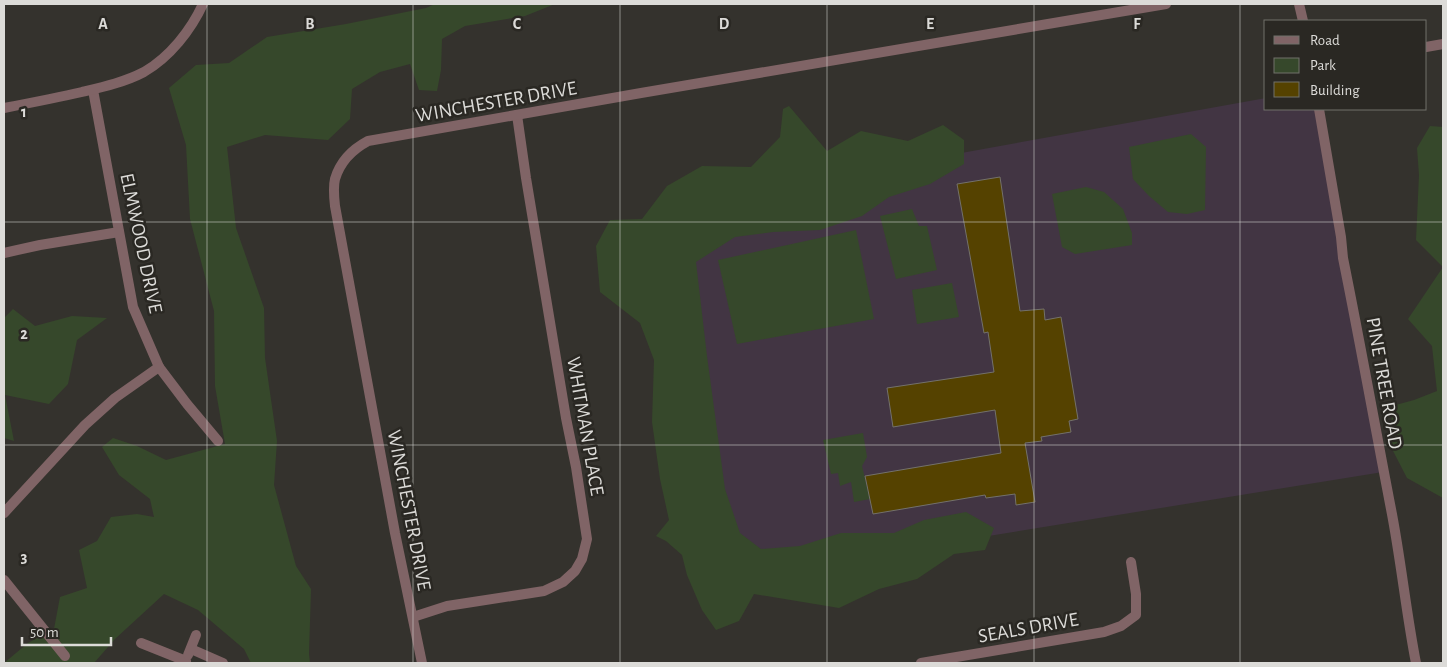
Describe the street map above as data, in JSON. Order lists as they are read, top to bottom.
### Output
{
  "streets": {
    "street": [
      "WINCHESTER DRIVE",
      "ELMWOOD DRIVE",
      "PINE TREE ROAD",
      "WHITMAN PLACE",
      "SEALS DRIVE"
    ]
  },
  "crossings": [
    ["WINCHESTER DRIVE", "WHITMAN PLACE"]
  ],
  "legend": ["Road", "Park", "Building"],
  "scale_bar": "50 m",
  "grid": {
    "columns": [
      "A",
      "B",
      "C",
      "D",
      "E",
      "F"
    ],
    "rows": ["1", "2", "3"]
  }
}
